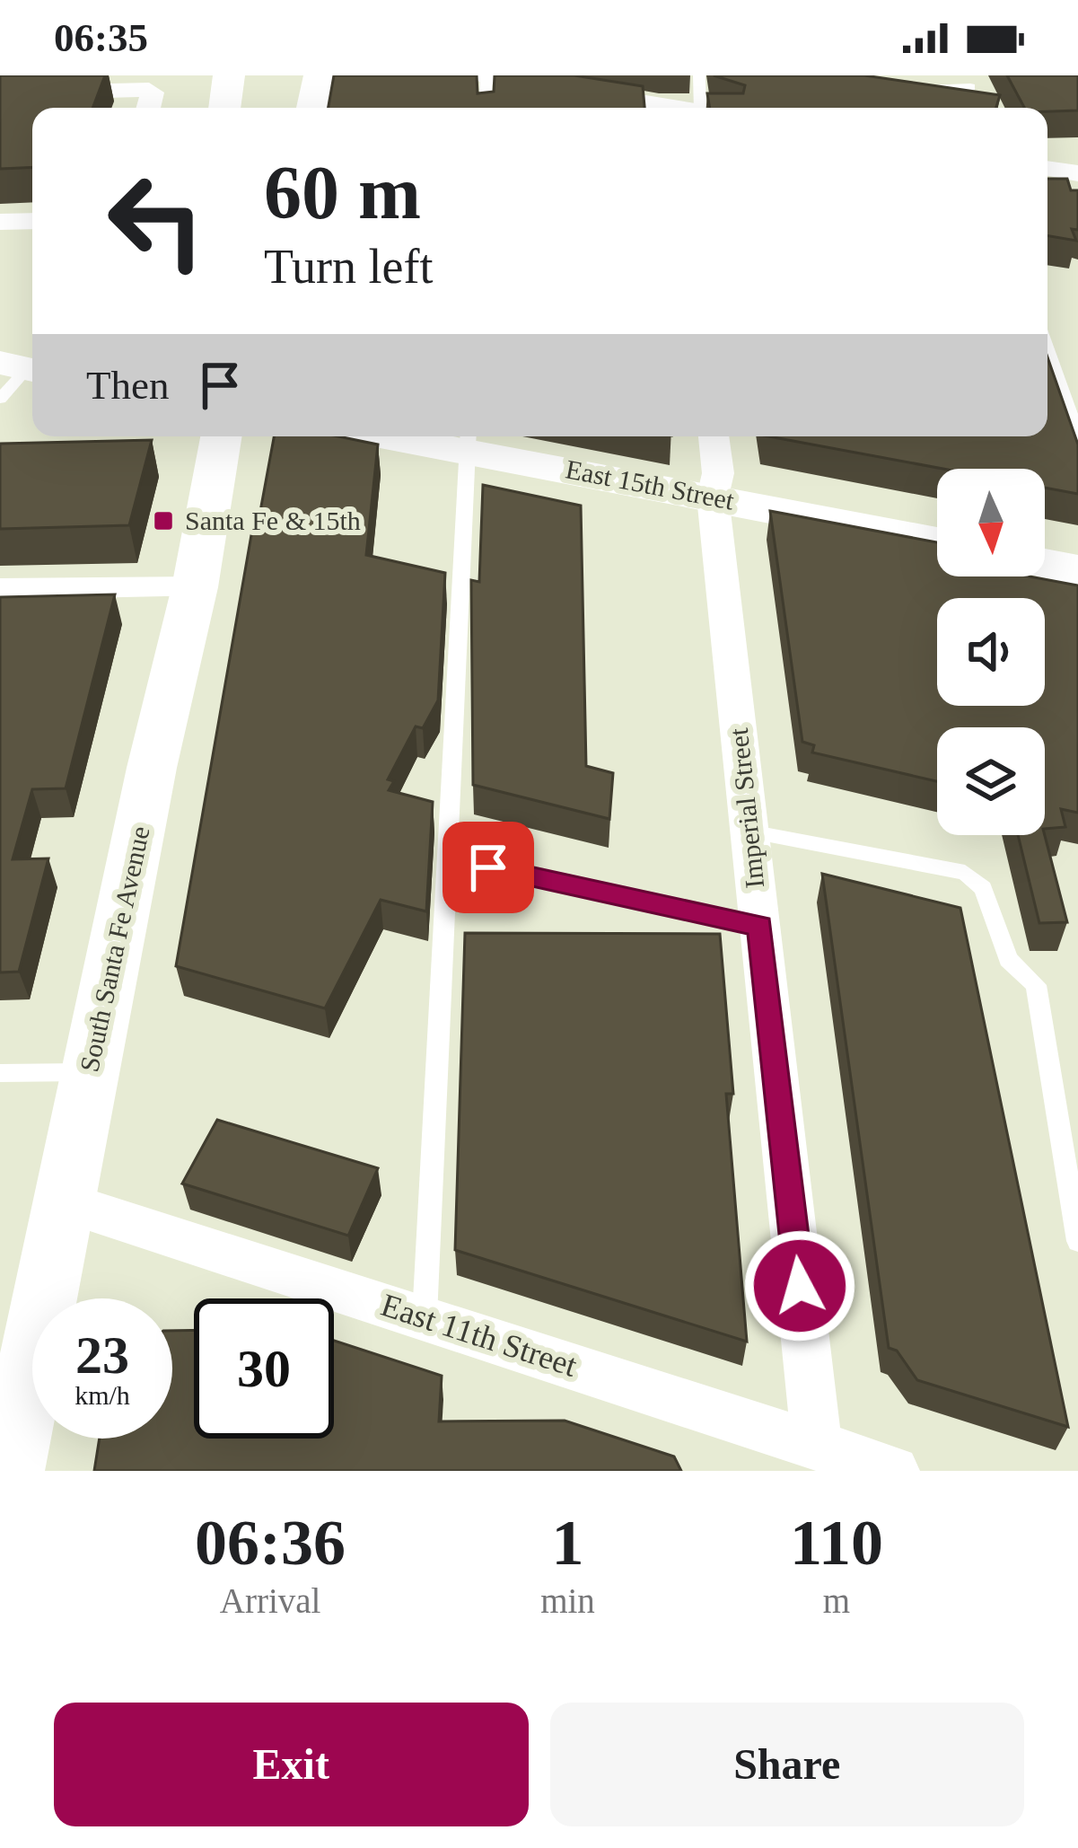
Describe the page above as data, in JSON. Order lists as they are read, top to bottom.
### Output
{
  "streets": {
    "main road": ["East 15th Street", "South Santa Fe Avenue"],
    "street": ["Imperial Street", "East 11th Street"]
  },
  "crossings": [
    ["East 15th Street", "Imperial Street"],
    ["Imperial Street", "East 11th Street"],
    ["South Santa Fe Avenue", "East 11th Street"]
  ],
  "places": {
    "transit": ["Santa Fe & 15th"]
  },
  "north": "bottom",
  "page": {
    "status": "06:35",
    "turn": ["60 m", "Turn left"],
    "then": "Then",
    "speed": "23 km/h",
    "limit": "30",
    "eta": [
      "06:36",
      "Arrival",
      "1",
      "min",
      "110",
      "m"
    ],
    "buttons": ["Exit", "Share"]
  }
}
